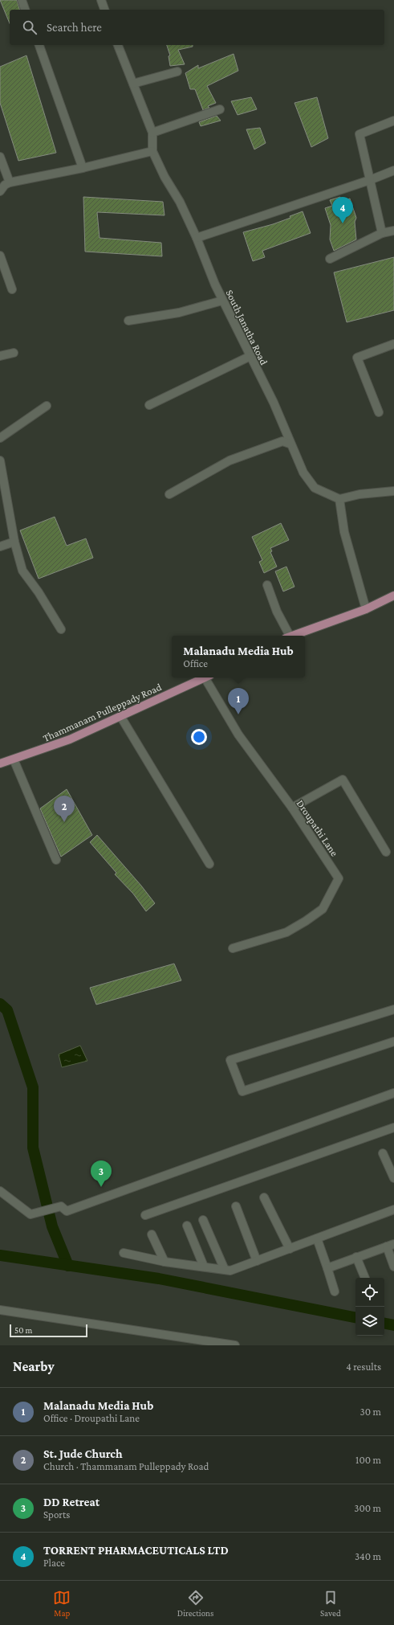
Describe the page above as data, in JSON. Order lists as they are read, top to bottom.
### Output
{
  "streets": {
    "main road": ["Thammanam Pulleppady Road"],
    "street": ["South Janatha Road", "Droupathi Lane"]
  },
  "scale_bar": "50 m",
  "page": {
    "search": "Search here",
    "pins": [
      "4",
      "1",
      "2",
      "3"
    ],
    "popup": ["Malanadu Media Hub", "Office"],
    "scale": "50 m",
    "heading": ["Nearby", "4 results"],
    "list": [
      {
        "mark": "1",
        "name": "Malanadu Media Hub",
        "note": "Office · Droupathi Lane",
        "value": "30 m"
      },
      {
        "mark": "2",
        "name": "St. Jude Church",
        "note": "Church · Thammanam Pulleppady Road",
        "value": "100 m"
      },
      {
        "mark": "3",
        "name": "DD Retreat",
        "note": "Sports",
        "value": "300 m"
      },
      {
        "mark": "4",
        "name": "TORRENT PHARMACEUTICALS LTD",
        "note": "Place",
        "value": "340 m"
      }
    ],
    "nav": ["Map", "Directions", "Saved"]
  }
}
